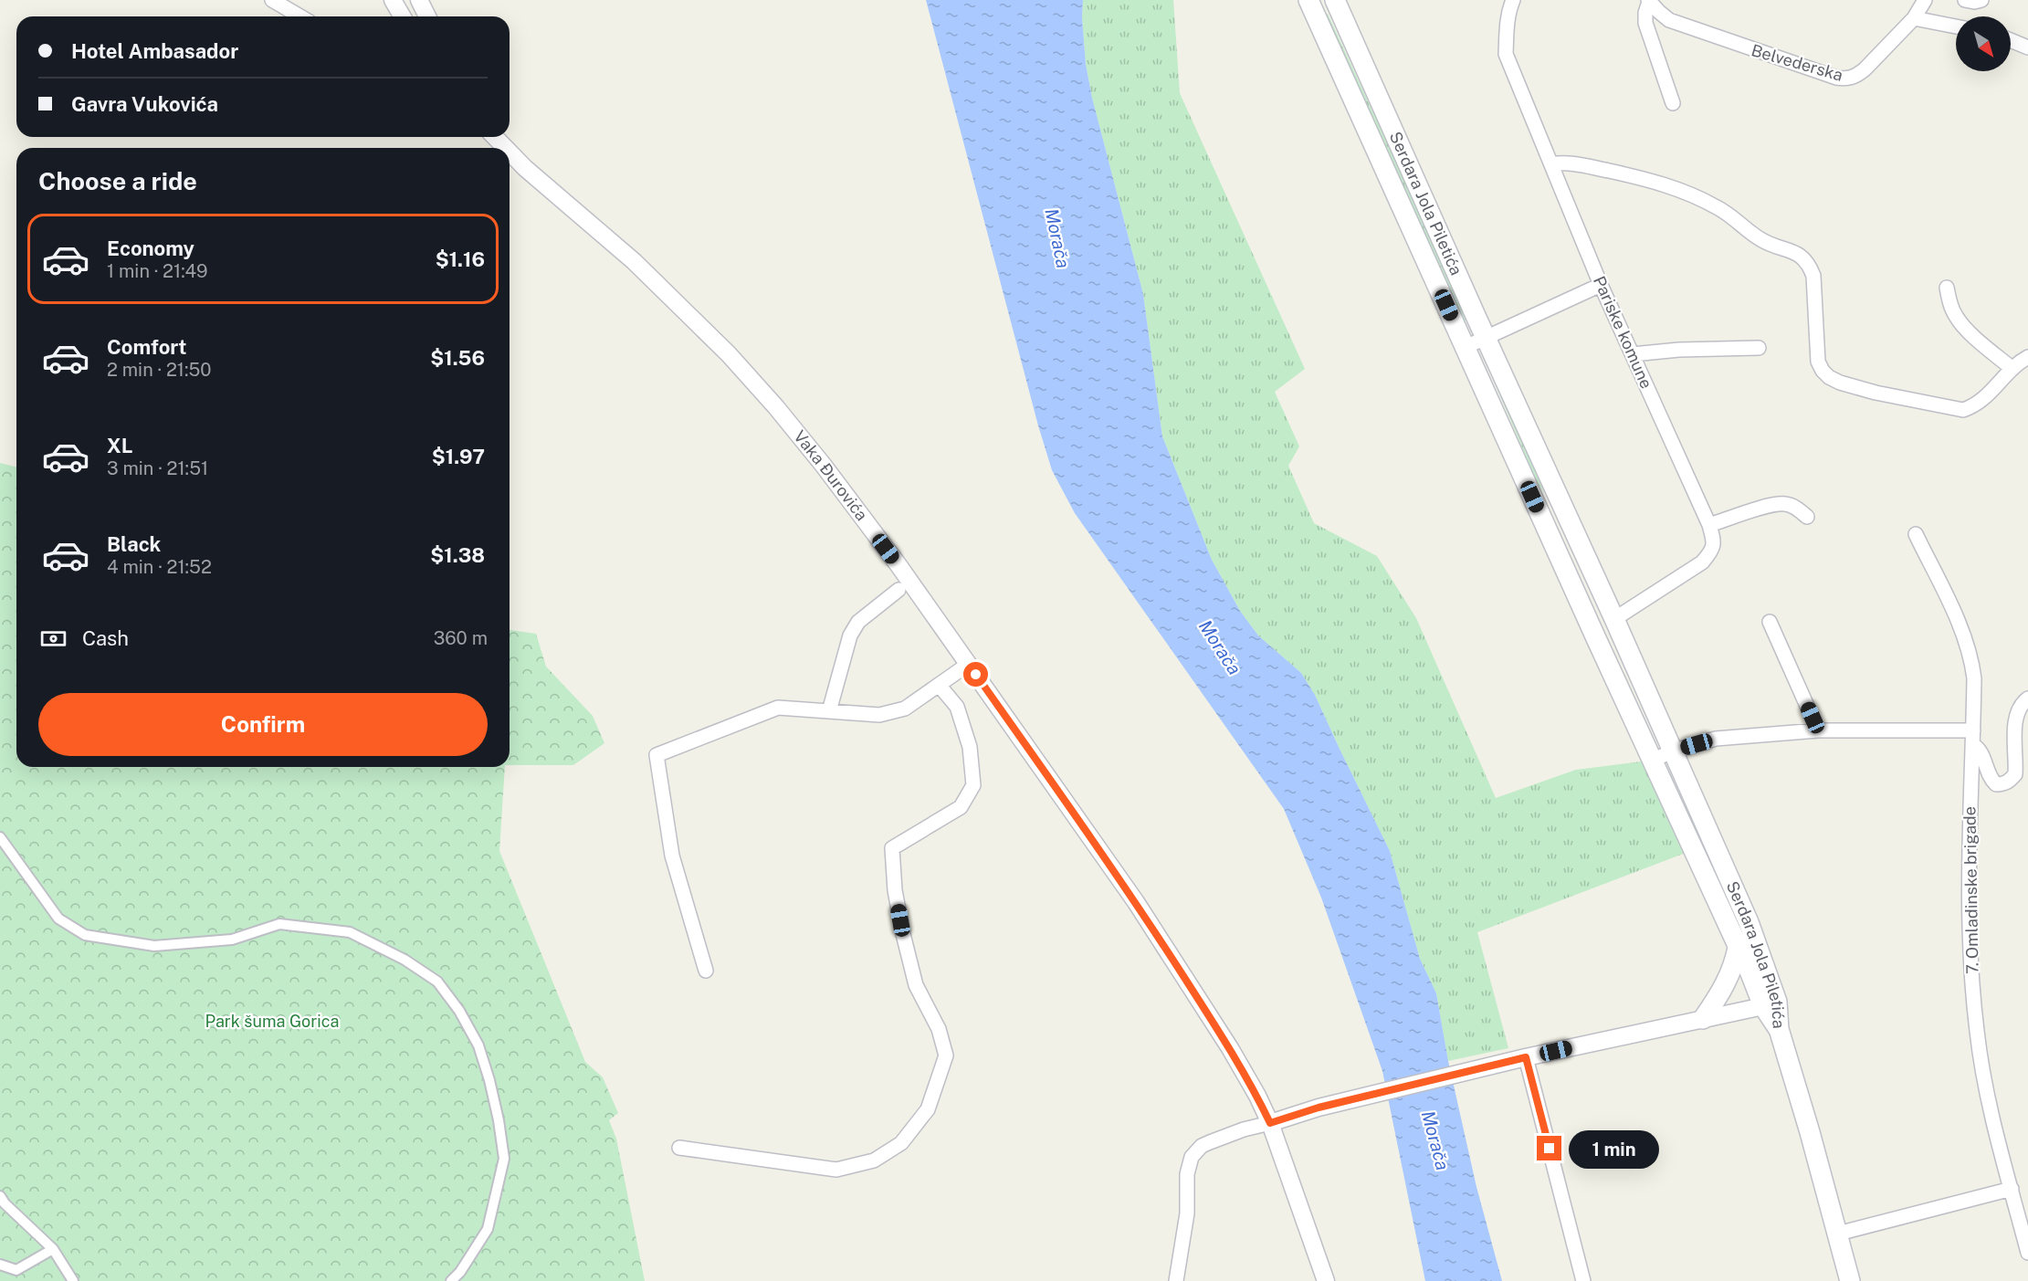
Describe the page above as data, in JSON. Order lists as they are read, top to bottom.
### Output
{
  "streets": {
    "main road": ["Serdara Jola Piletića"],
    "street": [
      "Belvederska",
      "Pariske komune",
      "Vaka Đurovića",
      "7. Omladinske brigade"
    ]
  },
  "crossings": [
    ["Serdara Jola Piletića", "Pariske komune"]
  ],
  "water": ["Morača"],
  "parks": ["Park šuma Gorica"],
  "north": "bottom right",
  "page": {
    "banner": ["Hotel Ambasador", "Gavra Vukovića"],
    "heading": "Choose a ride",
    "list": [
      {
        "name": "Economy",
        "note": "1 min · 21:49",
        "value": "$1.16"
      },
      {
        "name": "Comfort",
        "note": "2 min · 21:50",
        "value": "$1.56"
      },
      {
        "name": "XL",
        "note": "3 min · 21:51",
        "value": "$1.97"
      },
      {
        "name": "Black",
        "note": "4 min · 21:52",
        "value": "$1.38"
      }
    ],
    "pay": ["Cash", "360 m"],
    "buttons": "Confirm",
    "bubble": "1 min"
  }
}
